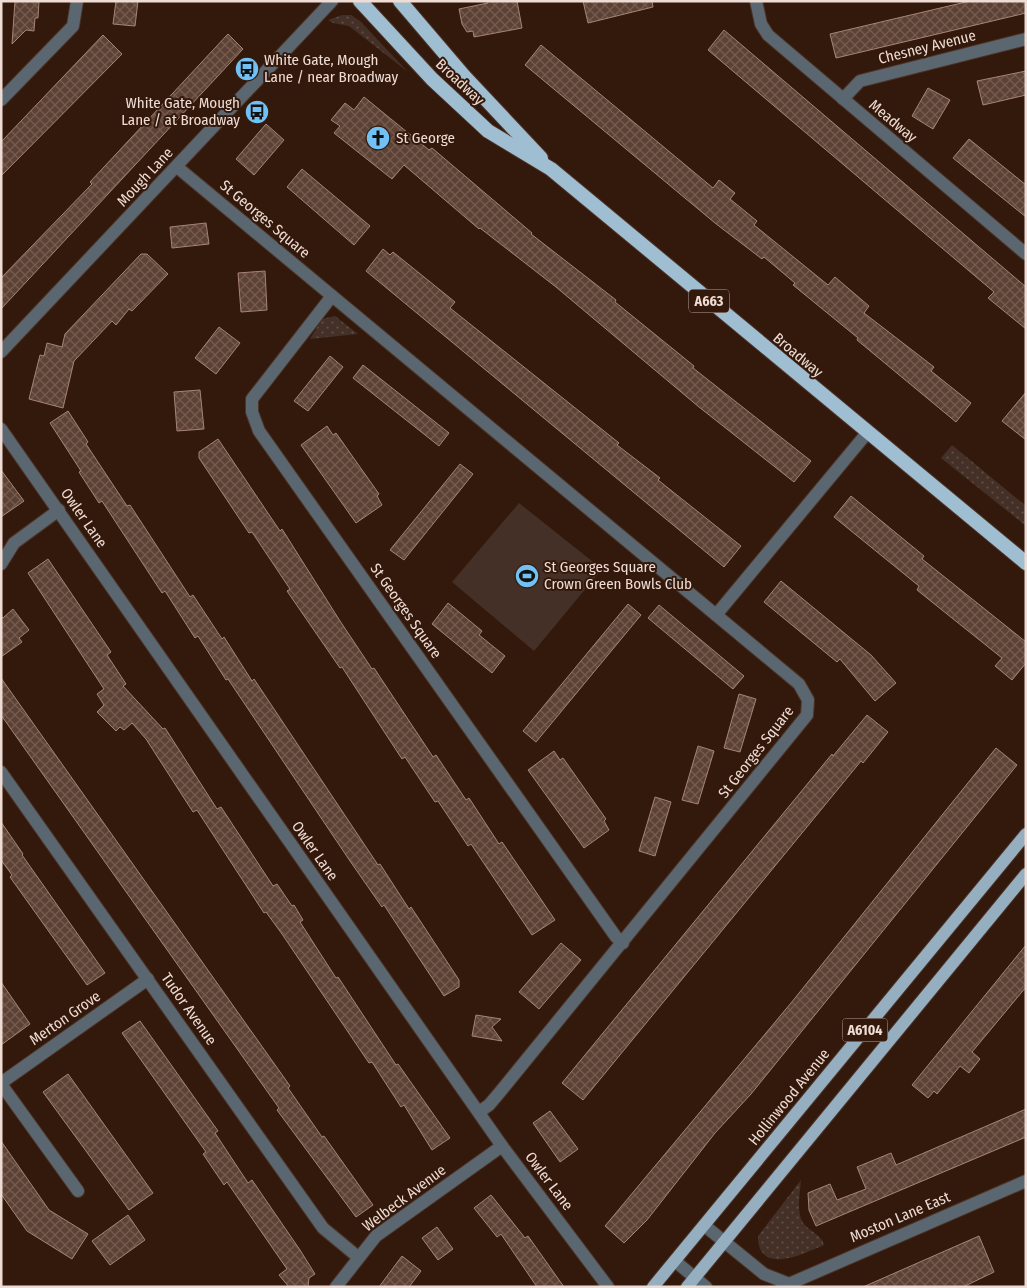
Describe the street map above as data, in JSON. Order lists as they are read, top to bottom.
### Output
{
  "streets": {
    "highway": ["Broadway", "A663"],
    "main road": ["A6104", "Hollinwood Avenue"],
    "street": [
      "Chesney Avenue",
      "Meadway",
      "Mough Lane",
      "St Georges Square",
      "Owler Lane",
      "Tudor Avenue",
      "Merton Grove",
      "Welbeck Avenue",
      "Moston Lane East"
    ]
  },
  "crossings": [
    ["Chesney Avenue", "Meadway"],
    ["Mough Lane", "St Georges Square"],
    ["St Georges Square", "Owler Lane"],
    ["Owler Lane", "Welbeck Avenue"],
    ["Tudor Avenue", "Merton Grove"],
    ["Tudor Avenue", "Welbeck Avenue"],
    ["A6104", "Moston Lane East"],
    ["Hollinwood Avenue", "Moston Lane East"]
  ],
  "places": {
    "bus stop": ["White Gate, Mough Lane / near Broadway", "White Gate, Mough Lane / at Broadway"],
    "church": ["St George"],
    "sports": ["St Georges Square Crown Green Bowls Club"]
  }
}
